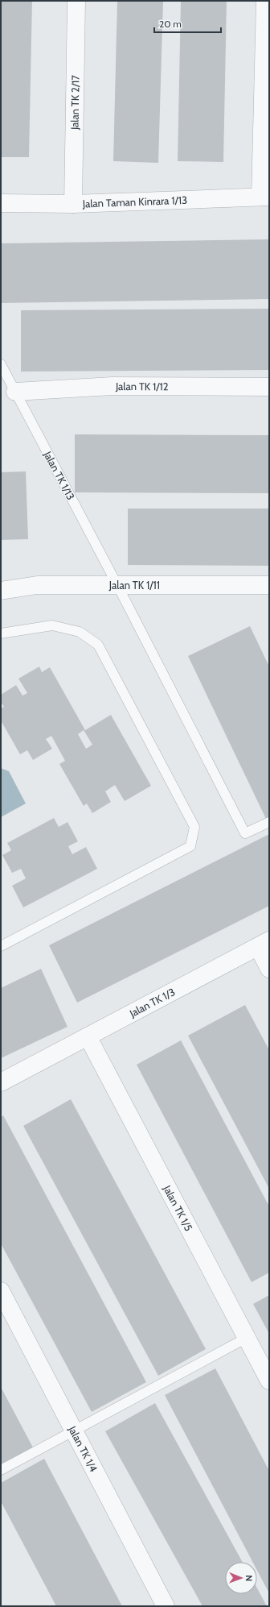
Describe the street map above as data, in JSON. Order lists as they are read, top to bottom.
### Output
{
  "streets": {
    "street": [
      "Jalan TK 2/17",
      "Jalan Taman Kinrara 1/13",
      "Jalan TK 1/12",
      "Jalan TK 1/11",
      "Jalan TK 1/3",
      "Jalan TK 1/5",
      "Jalan TK 1/4"
    ],
    "lane": ["Jalan TK 1/13"]
  },
  "crossings": [
    ["Jalan TK 2/17", "Jalan Taman Kinrara 1/13"],
    ["Jalan TK 1/12", "Jalan TK 1/13"],
    ["Jalan TK 1/13", "Jalan TK 1/11"],
    ["Jalan TK 1/3", "Jalan TK 1/5"]
  ],
  "scale_bar": "20 m",
  "north": "right"
}
